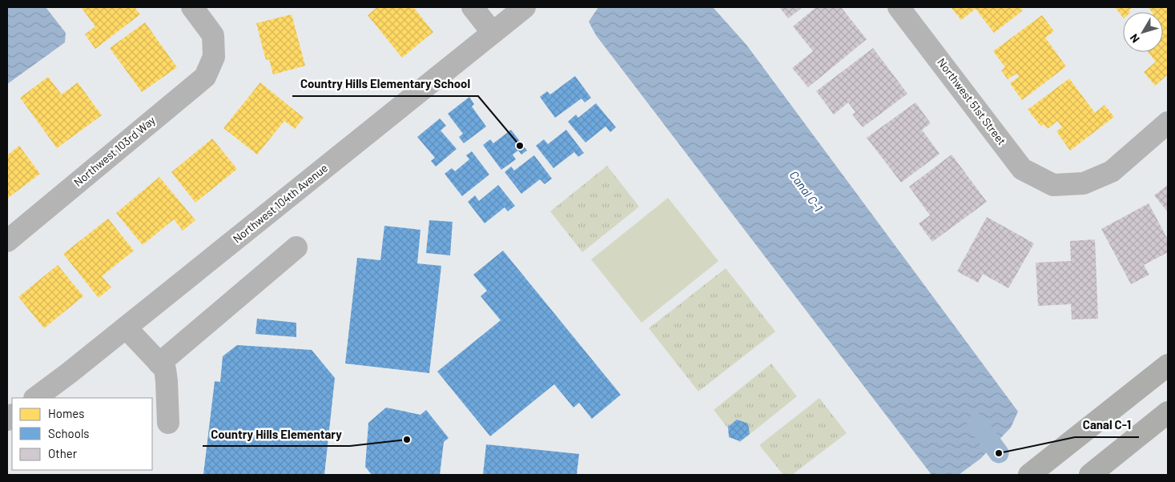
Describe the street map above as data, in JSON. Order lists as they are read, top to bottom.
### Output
{
  "streets": {
    "street": ["Northwest 51st Street", "Northwest 103rd Way", "Northwest 104th Avenue"]
  },
  "water": ["Canal C-1"],
  "places": ["Country Hills Elementary School", "Country Hills Elementary", "Canal C-1"],
  "legend": ["Homes", "Schools", "Other"],
  "north": "bottom left"
}
